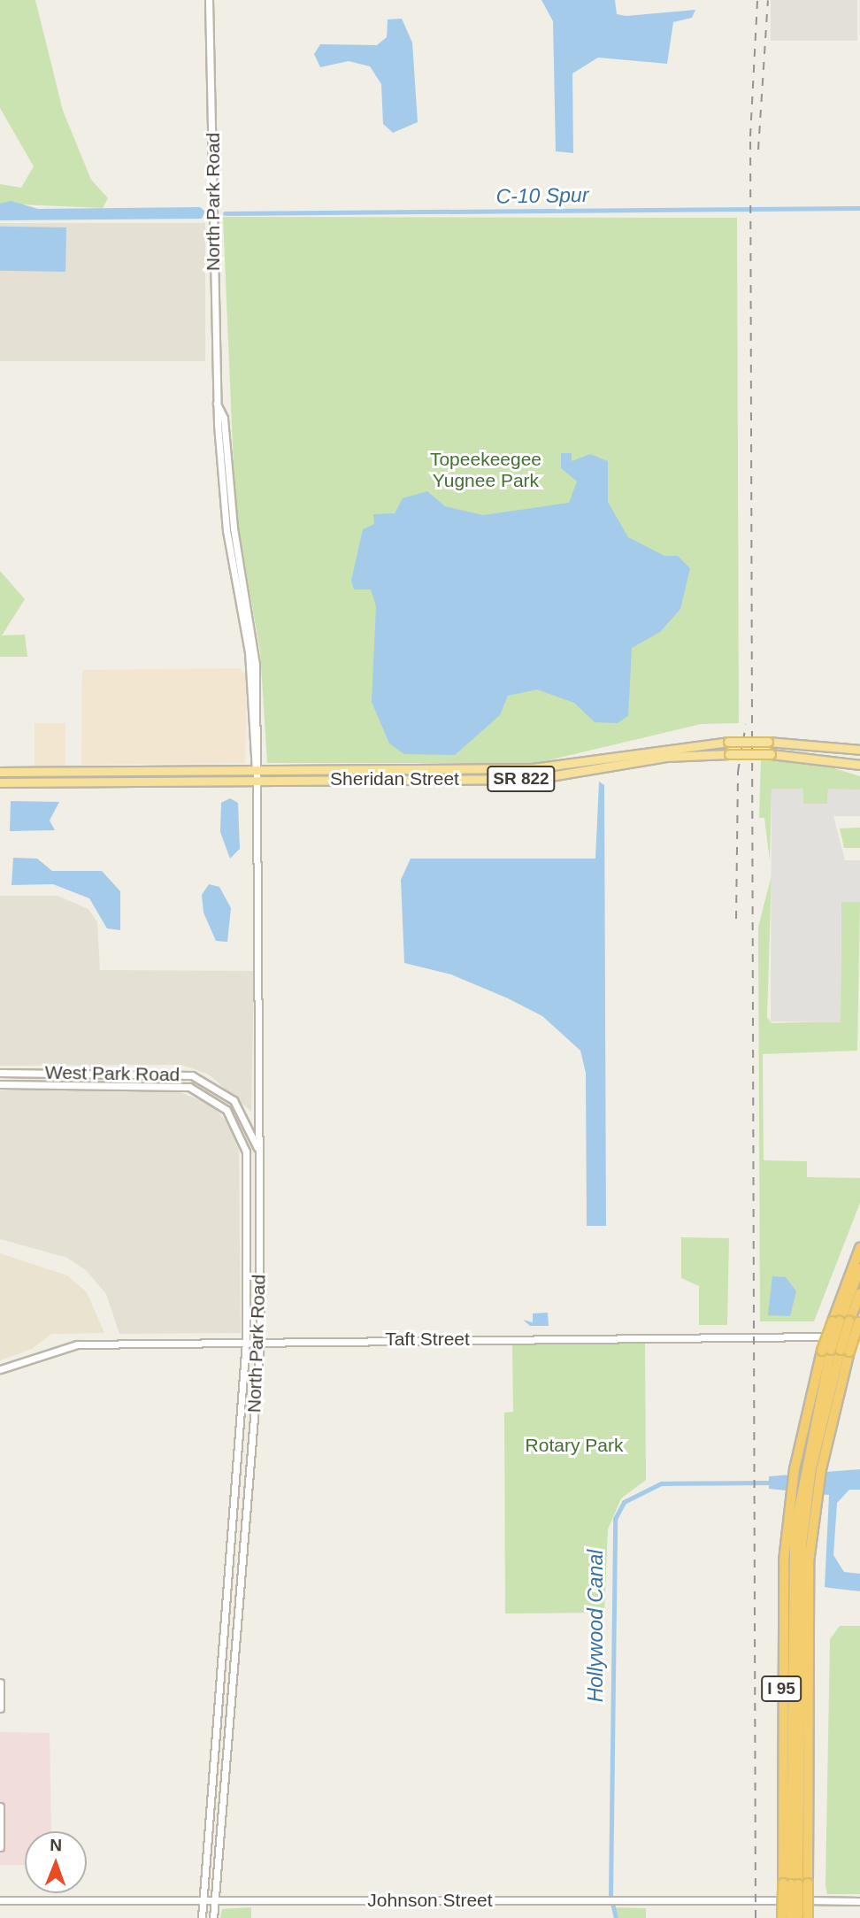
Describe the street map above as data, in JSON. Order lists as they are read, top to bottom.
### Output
{
  "streets": {
    "highway": ["I 95"],
    "main road": ["Sheridan Street", "SR 822"],
    "street": [
      "North Park Road",
      "West Park Road",
      "Taft Street",
      "Johnson Street"
    ]
  },
  "crossings": [
    ["North Park Road", "Sheridan Street"],
    ["North Park Road", "West Park Road"],
    ["North Park Road", "Taft Street"],
    ["North Park Road", "Johnson Street"]
  ],
  "water": ["C-10 Spur", "Hollywood Canal"],
  "parks": ["Topeekeegee Yugnee Park", "Rotary Park"],
  "north": "top"
}
